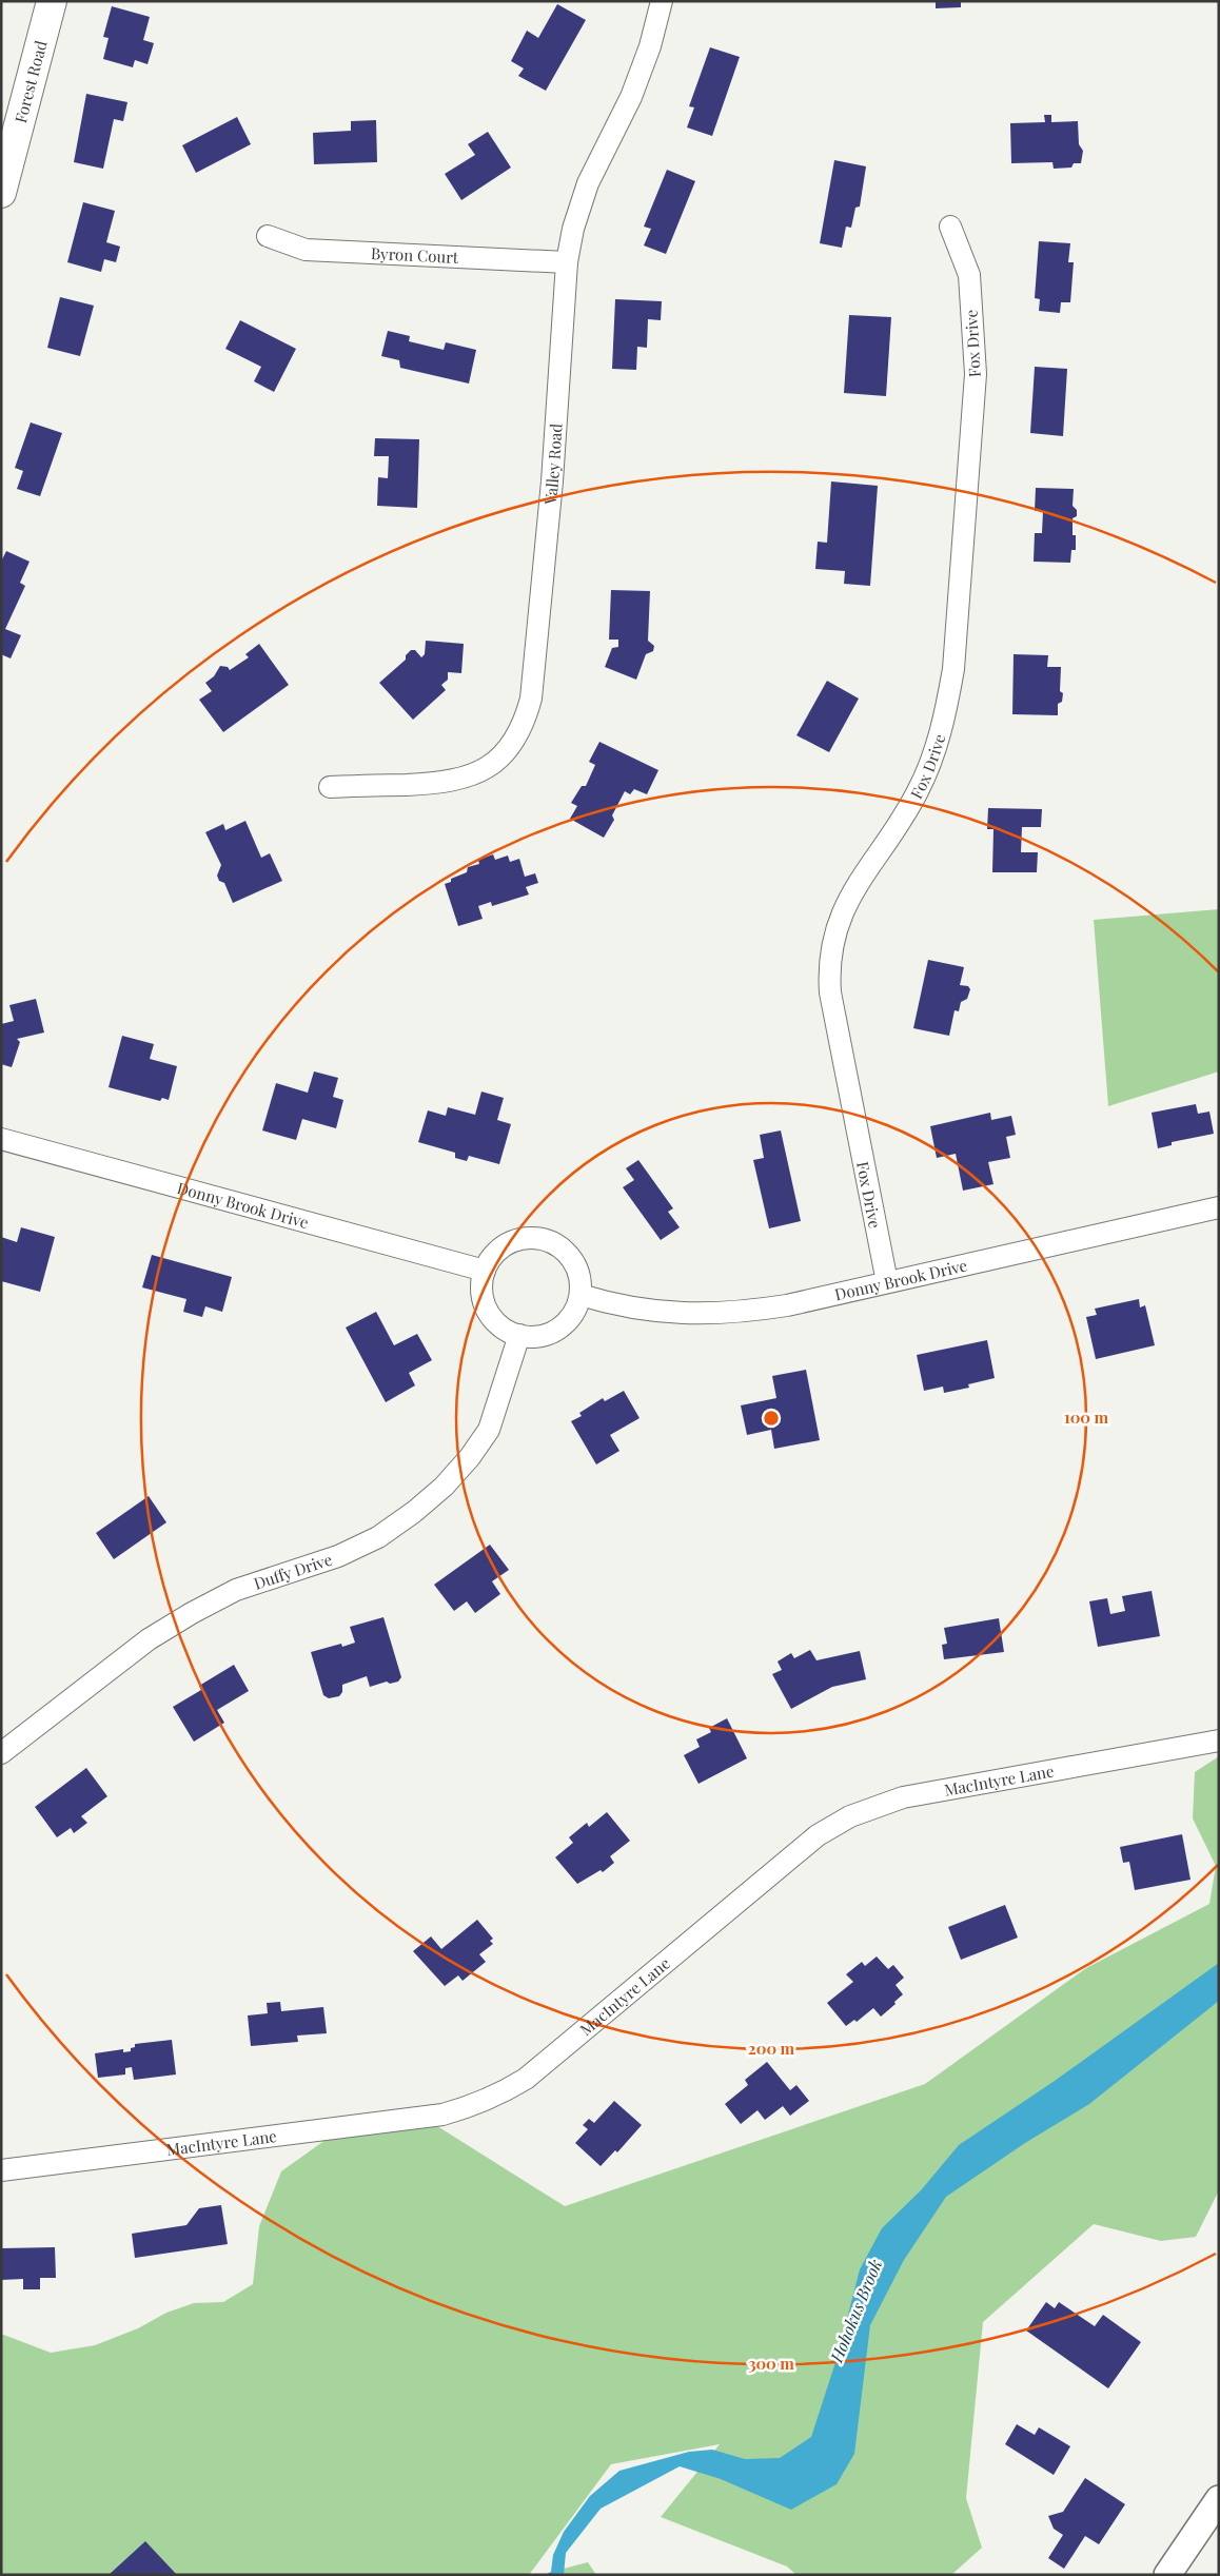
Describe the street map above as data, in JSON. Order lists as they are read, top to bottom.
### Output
{
  "streets": {
    "main road": ["Forest Road"],
    "street": [
      "Byron Court",
      "Fox Drive",
      "Valley Road",
      "Donny Brook Drive",
      "Duffy Drive",
      "MacIntyre Lane"
    ]
  },
  "crossings": [
    ["Byron Court", "Valley Road"],
    ["Fox Drive", "Donny Brook Drive"],
    ["Donny Brook Drive", "Duffy Drive"]
  ],
  "water": ["Hohokus Brook"],
  "rings": ["100 m", "200 m", "300 m"]
}
